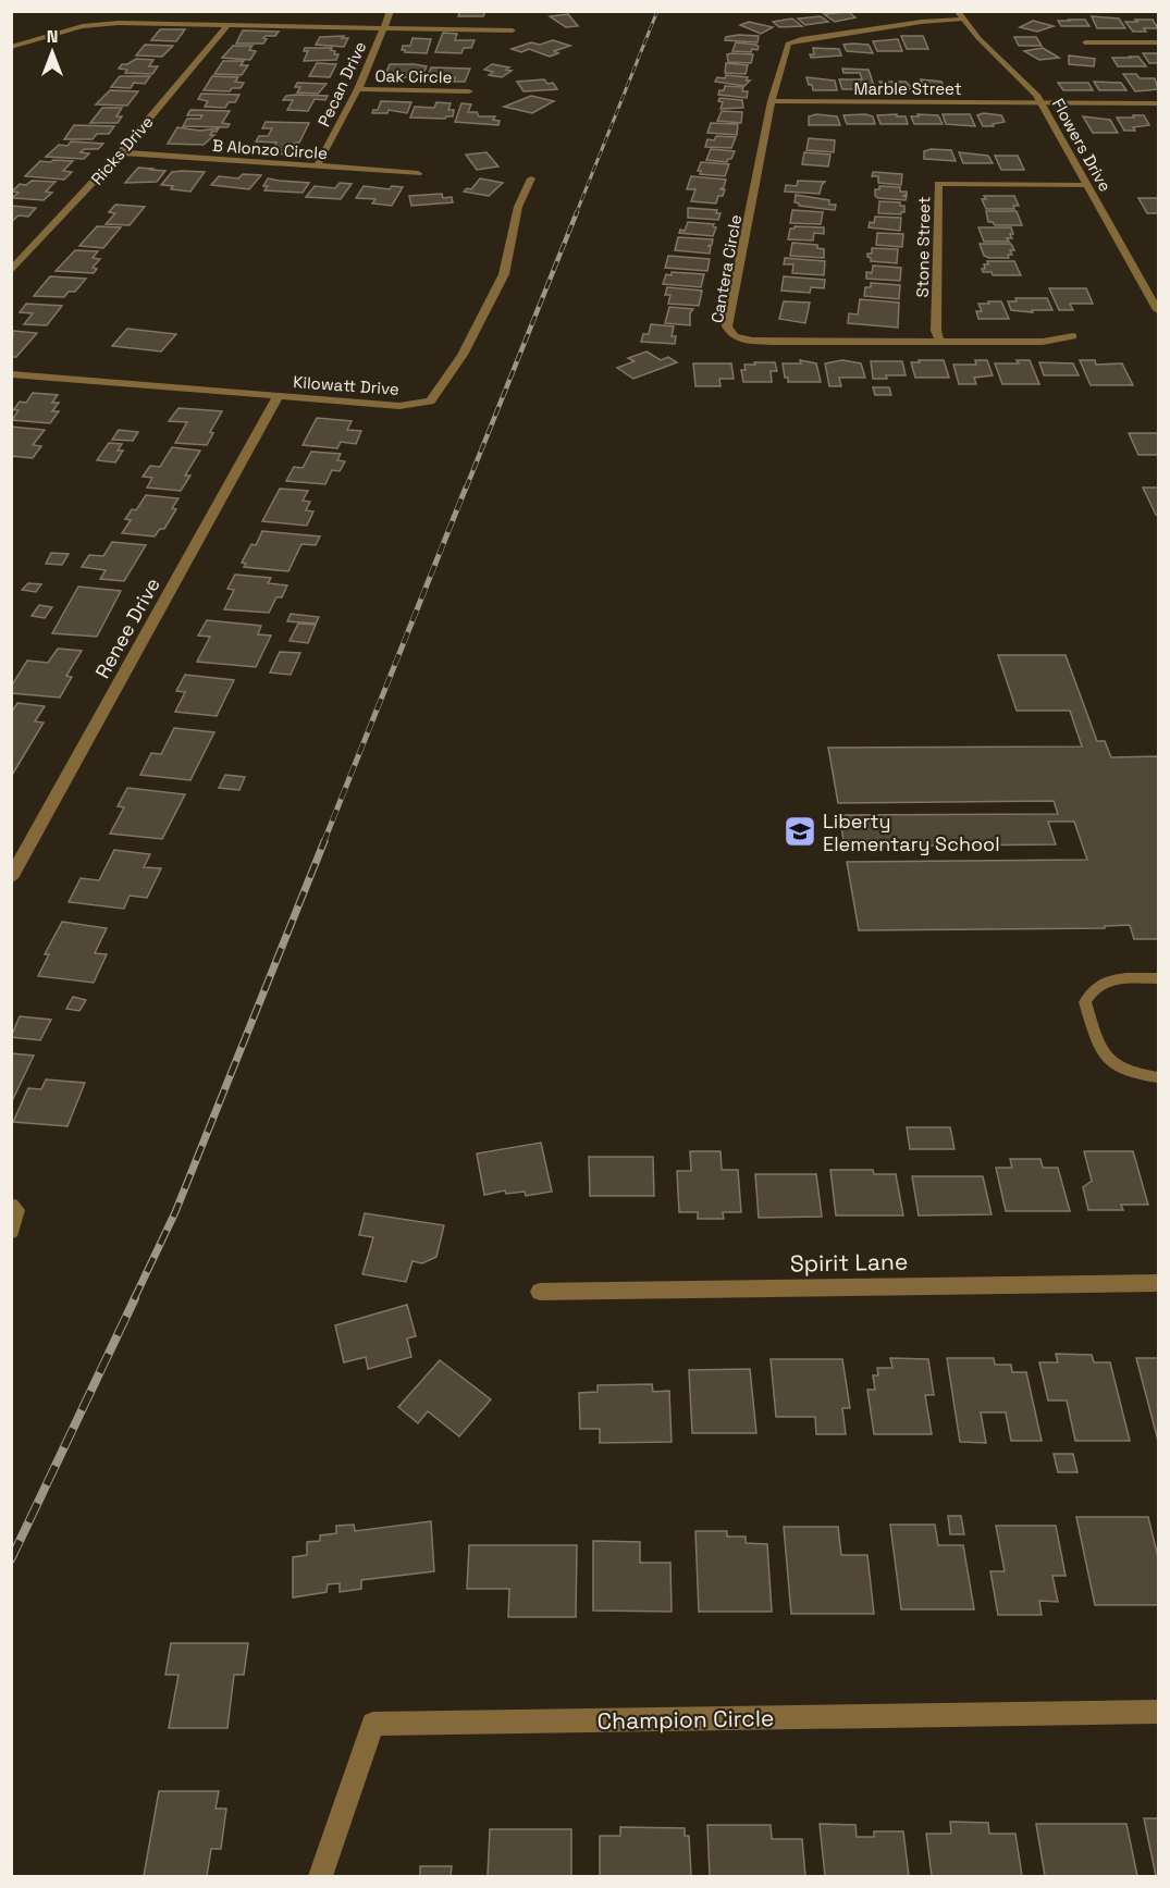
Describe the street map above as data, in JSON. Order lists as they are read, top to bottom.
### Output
{
  "streets": {
    "street": [
      "Oak Circle",
      "Pecan Drive",
      "Marble Street",
      "Flowers Drive",
      "B Alonzo Circle",
      "Ricks Drive",
      "Stone Street",
      "Cantera Circle",
      "Kilowatt Drive",
      "Renee Drive",
      "Spirit Lane",
      "Champion Circle"
    ]
  },
  "crossings": [
    ["Oak Circle", "Pecan Drive"],
    ["Pecan Drive", "B Alonzo Circle"],
    ["Marble Street", "Flowers Drive"],
    ["Marble Street", "Cantera Circle"],
    ["Flowers Drive", "Stone Street"],
    ["Flowers Drive", "Cantera Circle"],
    ["B Alonzo Circle", "Ricks Drive"],
    ["Stone Street", "Cantera Circle"],
    ["Kilowatt Drive", "Renee Drive"]
  ],
  "places": {
    "school or university": ["Liberty Elementary School"]
  },
  "north": "top"
}
